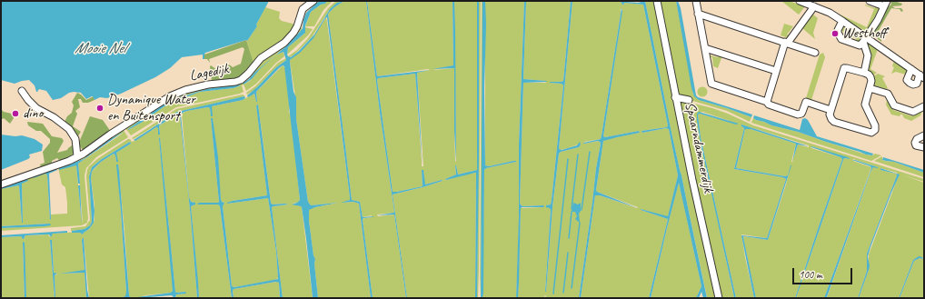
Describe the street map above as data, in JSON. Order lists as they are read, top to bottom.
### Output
{
  "streets": {
    "street": ["Lagedijk", "Spaarndammerdijk"]
  },
  "water": ["Mooie Nel"],
  "places": ["Westhoff", "Dynamique Water en Buitensport", "dino"],
  "scale_bar": "100 m"
}
